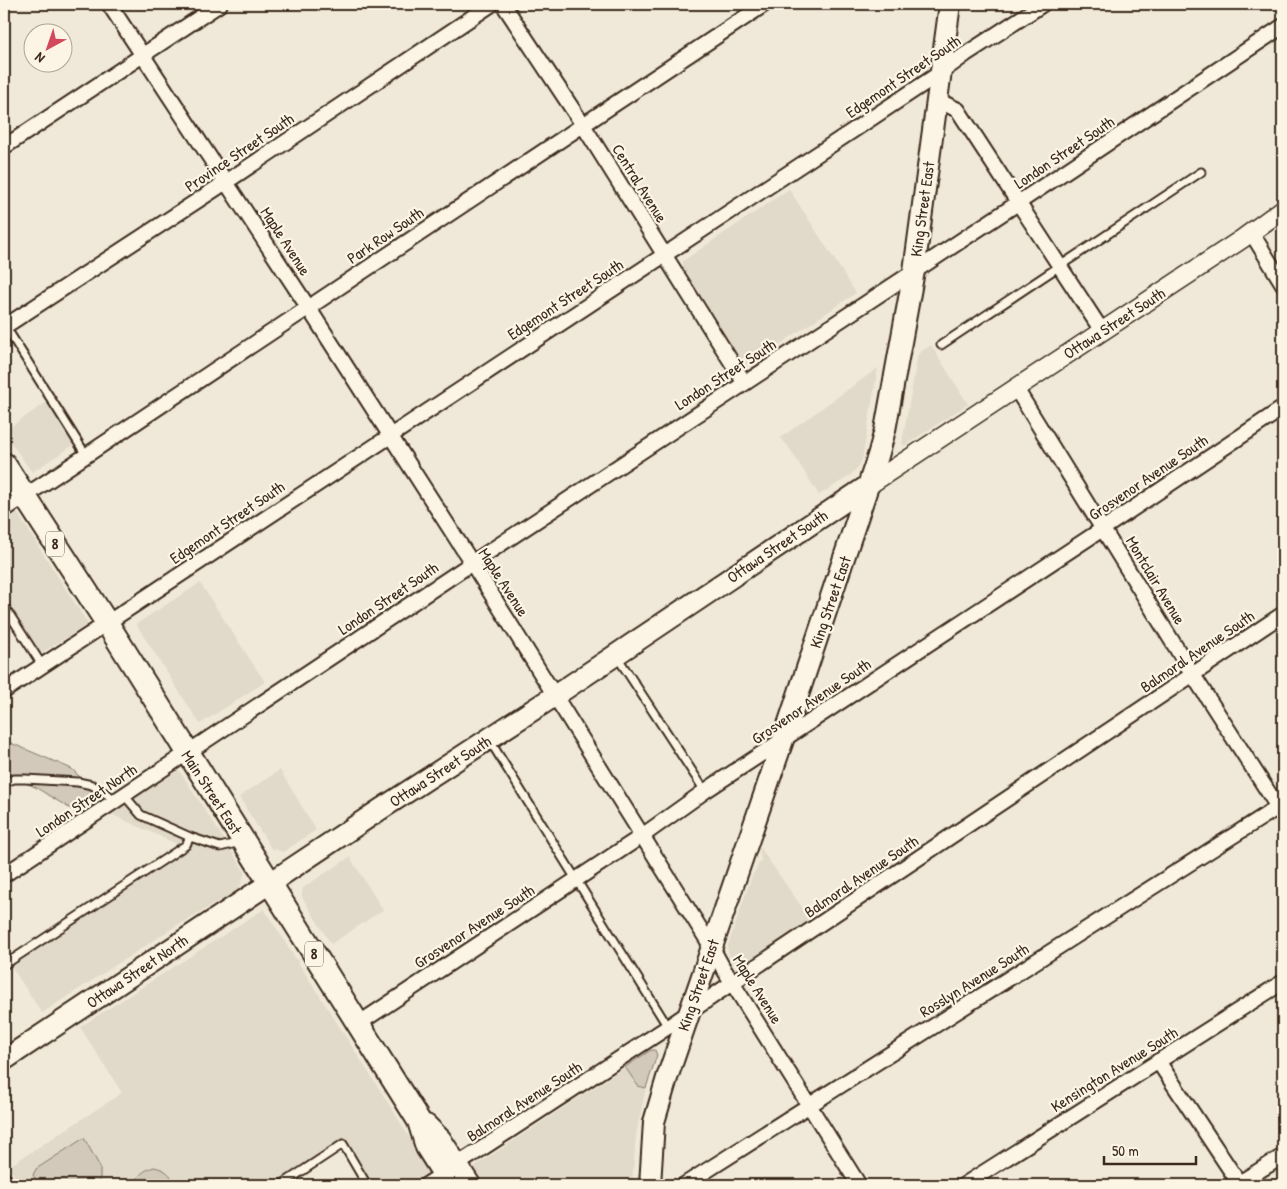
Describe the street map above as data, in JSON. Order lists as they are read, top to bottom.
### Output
{
  "streets": {
    "main road": [
      "King Street East",
      "Ottawa Street South",
      "8",
      "Main Street East",
      "Ottawa Street North"
    ],
    "street": [
      "Edgemont Street South",
      "Province Street South",
      "London Street South",
      "Central Avenue",
      "Park Row South",
      "Maple Avenue",
      "Grosvenor Avenue South",
      "Montclair Avenue",
      "Balmoral Avenue South",
      "London Street North",
      "Rosslyn Avenue South",
      "Kensington Avenue South"
    ]
  },
  "crossings": [
    ["Edgemont Street South", "Central Avenue"],
    ["Edgemont Street South", "King Street East"],
    ["Edgemont Street South", "Maple Avenue"],
    ["Edgemont Street South", "Main Street East"],
    ["Province Street South", "Maple Avenue"],
    ["London Street South", "Central Avenue"],
    ["London Street South", "King Street East"],
    ["London Street South", "Maple Avenue"],
    ["London Street South", "Main Street East"],
    ["London Street South", "London Street North"],
    ["Central Avenue", "Park Row South"],
    ["King Street East", "Maple Avenue"],
    ["King Street East", "Ottawa Street South"],
    ["King Street East", "Grosvenor Avenue South"],
    ["King Street East", "Balmoral Avenue South"],
    ["Park Row South", "Maple Avenue"],
    ["Park Row South", "Main Street East"],
    ["Maple Avenue", "Ottawa Street South"],
    ["Maple Avenue", "Grosvenor Avenue South"],
    ["Maple Avenue", "Balmoral Avenue South"],
    ["Maple Avenue", "Rosslyn Avenue South"],
    ["Ottawa Street South", "Montclair Avenue"],
    ["Ottawa Street South", "Main Street East"],
    ["Ottawa Street South", "Ottawa Street North"],
    ["Grosvenor Avenue South", "Montclair Avenue"],
    ["Grosvenor Avenue South", "Main Street East"],
    ["Montclair Avenue", "Balmoral Avenue South"],
    ["Montclair Avenue", "Rosslyn Avenue South"],
    ["Balmoral Avenue South", "Main Street East"],
    ["Main Street East", "London Street North"],
    ["Main Street East", "Ottawa Street North"]
  ],
  "scale_bar": "50 m",
  "north": "bottom left"
}
